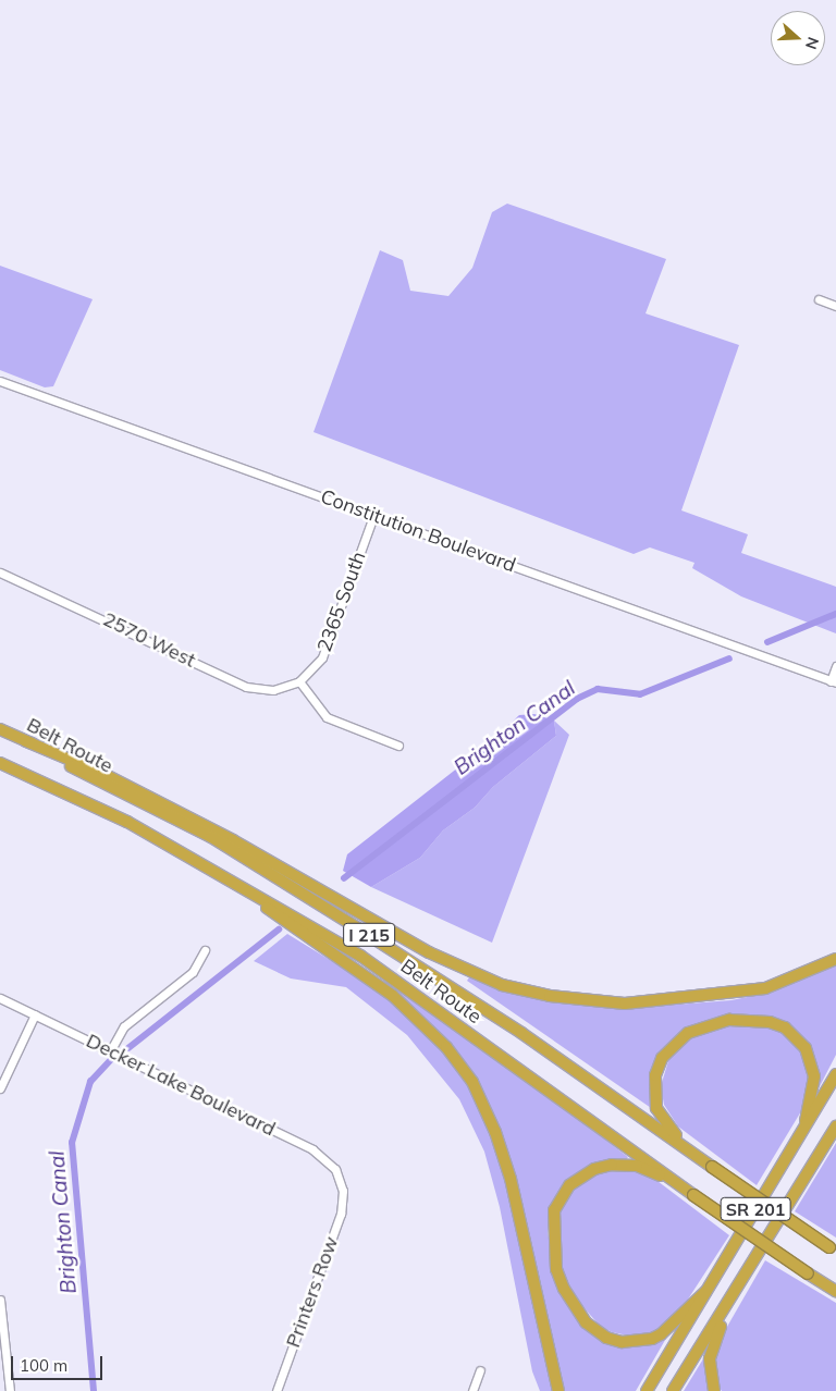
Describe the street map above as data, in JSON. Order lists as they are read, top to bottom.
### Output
{
  "streets": {
    "highway": ["Belt Route", "I 215", "SR 201"],
    "street": [
      "Constitution Boulevard",
      "2365 South",
      "2570 West",
      "Decker Lake Boulevard",
      "Printers Row"
    ]
  },
  "crossings": [
    ["Constitution Boulevard", "2365 South"],
    ["2365 South", "2570 West"],
    ["Decker Lake Boulevard", "Printers Row"]
  ],
  "water": ["Brighton Canal"],
  "scale_bar": "100 m",
  "north": "right"
}
